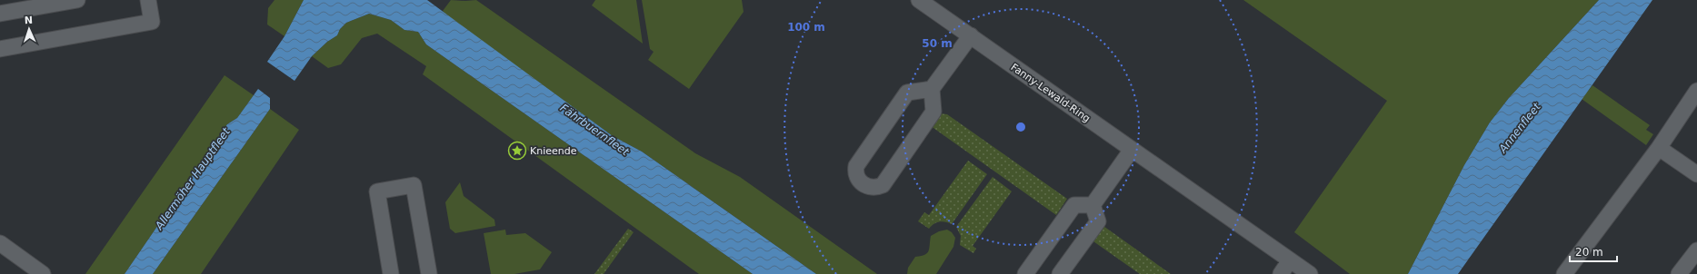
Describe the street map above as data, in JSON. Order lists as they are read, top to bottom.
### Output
{
  "streets": {
    "street": ["Fanny-Lewald-Ring"]
  },
  "water": ["Annenfleet", "Fährbuernfleet", "Allermöher Hauptfleet"],
  "places": {
    "place": ["Knieende"]
  },
  "scale_bar": "20 m",
  "north": "top",
  "rings": ["100 m", "50 m"]
}
